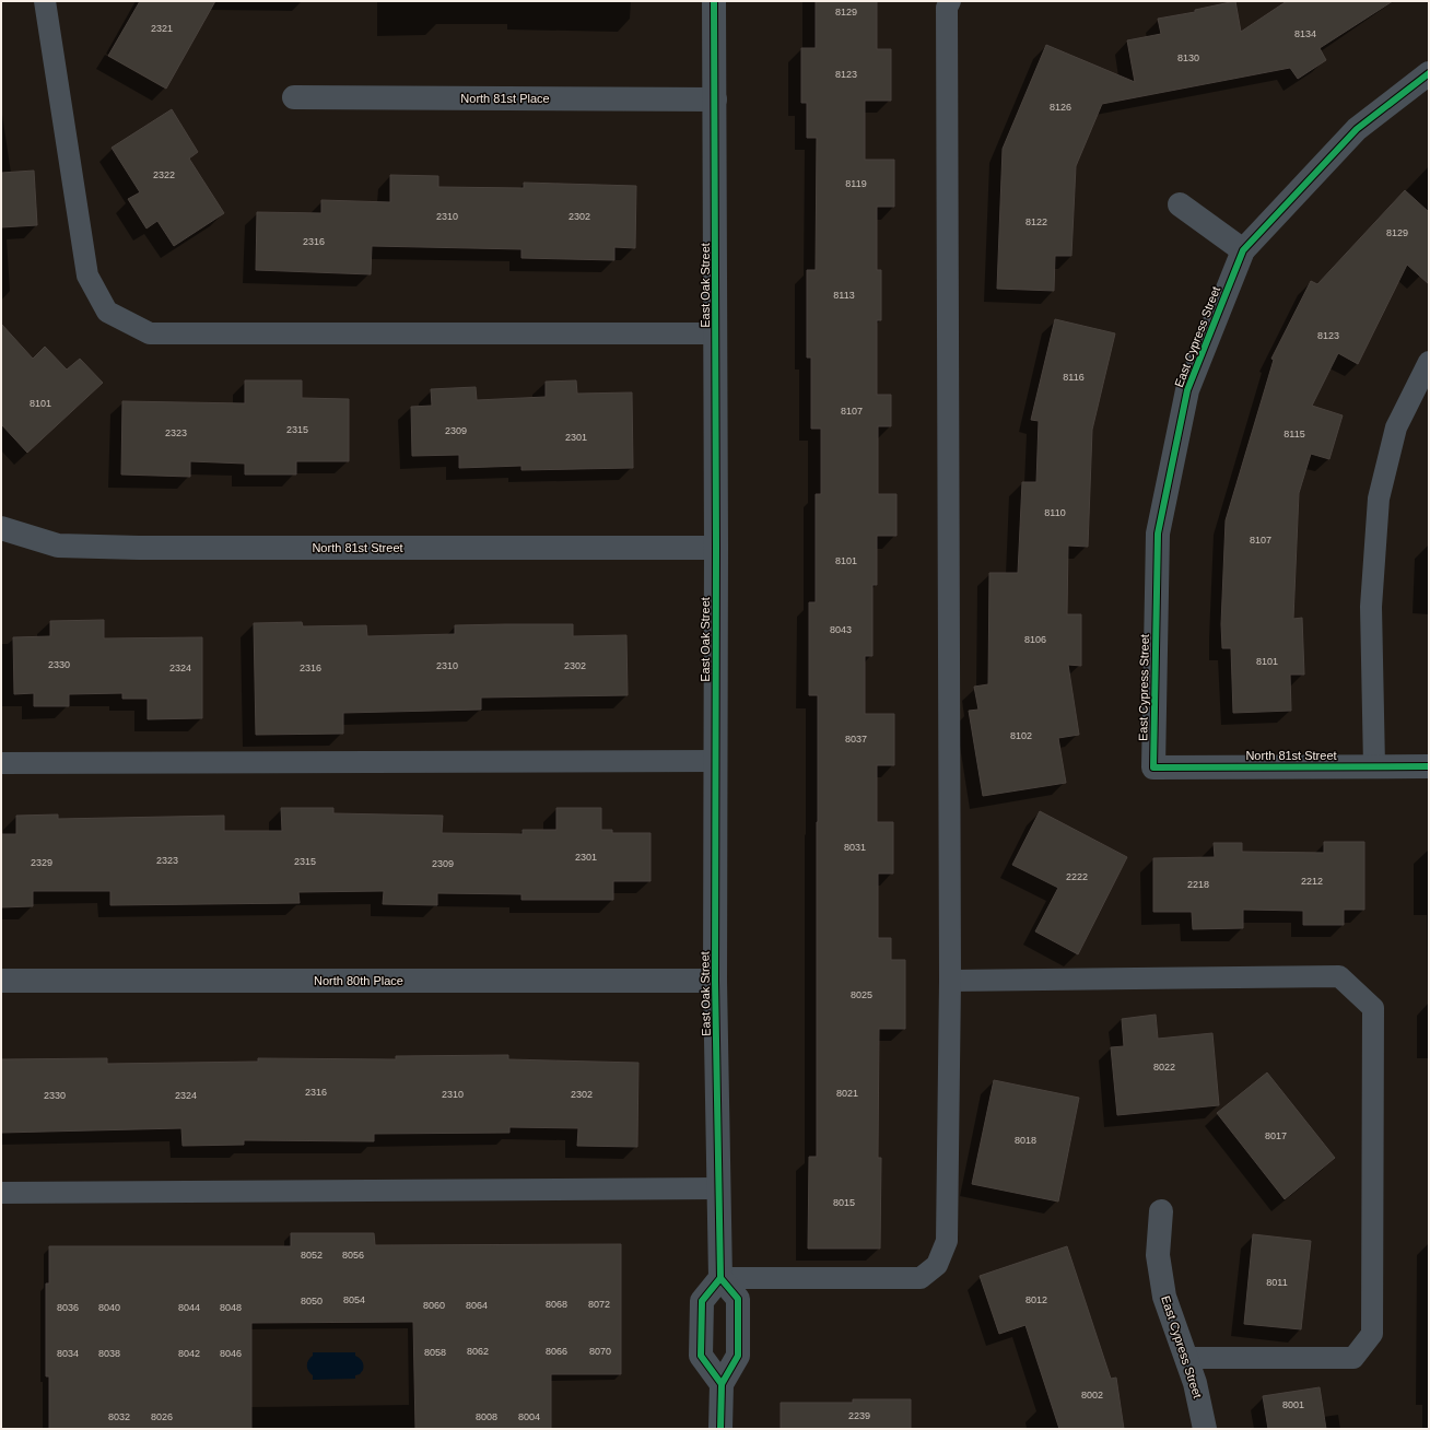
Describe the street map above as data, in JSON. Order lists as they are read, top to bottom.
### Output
{
  "streets": {
    "street": [
      "North 81st Place",
      "East Oak Street",
      "East Cypress Street",
      "North 81st Street",
      "North 80th Place"
    ]
  },
  "crossings": [
    ["North 81st Place", "East Oak Street"],
    ["East Oak Street", "North 81st Street"],
    ["East Oak Street", "North 80th Place"],
    ["East Cypress Street", "North 81st Street"]
  ],
  "house_numbers": [
    "8129",
    "2321",
    "8134",
    "8130",
    "8123",
    "8126",
    "2322",
    "8119",
    "2310",
    "2302",
    "8122",
    "8129",
    "2316",
    "8113",
    "8123",
    "8116",
    "8101",
    "8107",
    "2315",
    "2309",
    "2323",
    "8115",
    "2301",
    "8110",
    "8107",
    "8101",
    "8043",
    "8106",
    "8101",
    "2330",
    "2310",
    "2302",
    "2324",
    "2316",
    "8102",
    "8037",
    "8031",
    "2301",
    "2323",
    "2315",
    "2329",
    "2309",
    "2222",
    "2212",
    "2218",
    "8025",
    "8022",
    "2316",
    "8021",
    "2310",
    "2302",
    "2330",
    "2324",
    "8017",
    "8018",
    "8015",
    "8052",
    "8056",
    "8011",
    "8054",
    "8012",
    "8050",
    "8068",
    "8072",
    "8060",
    "8064",
    "8036",
    "8040",
    "8044",
    "8048",
    "8062",
    "8066",
    "8070",
    "8058",
    "8034",
    "8038",
    "8042",
    "8046",
    "8002",
    "8001",
    "2239",
    "8032",
    "8026",
    "8008",
    "8004"
  ]
}
